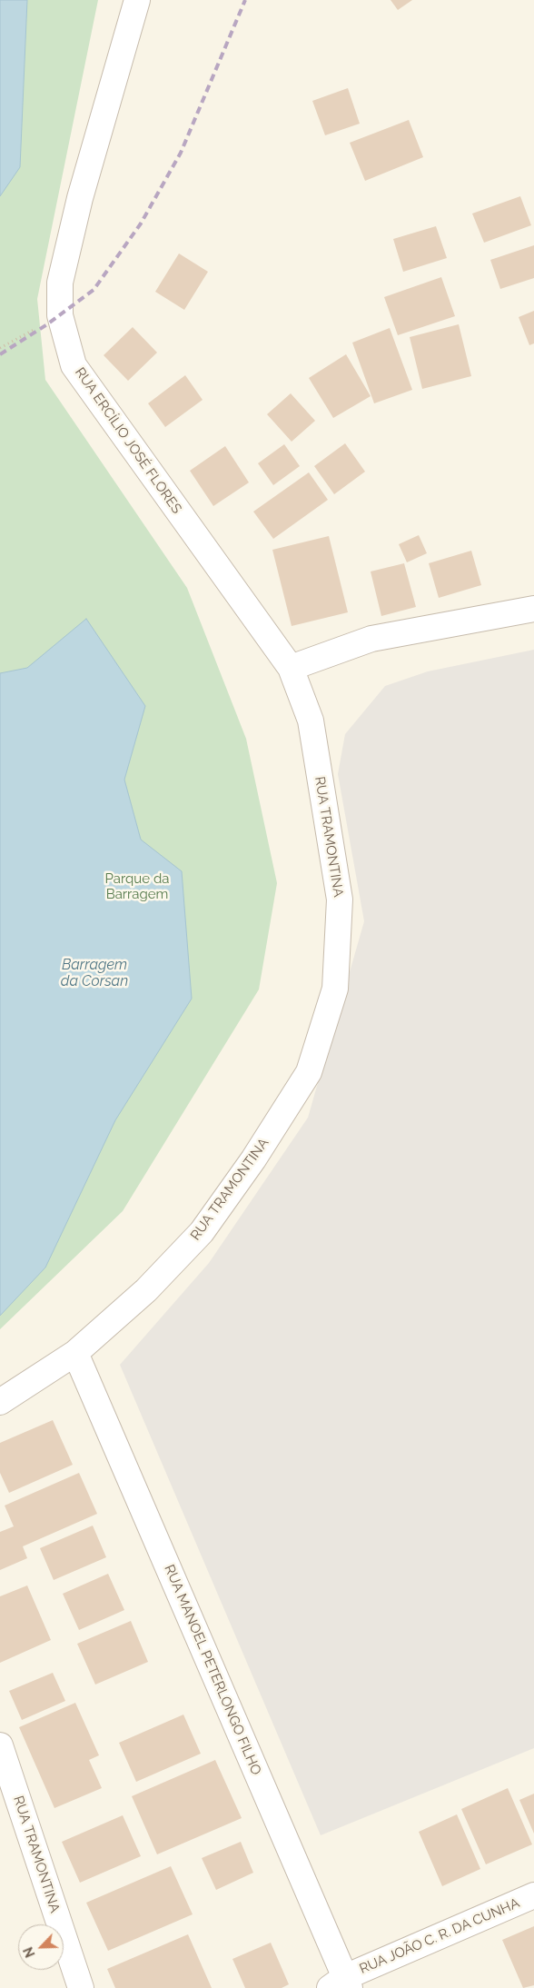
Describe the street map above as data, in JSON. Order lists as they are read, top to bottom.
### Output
{
  "streets": {
    "street": [
      "RUA ERCÍLIO JOSÉ FLORES",
      "RUA TRAMONTINA",
      "RUA MANOEL PETERLONGO FILHO",
      "RUA JOÃO C. R. DA CUNHA"
    ]
  },
  "crossings": [
    ["RUA ERCÍLIO JOSÉ FLORES", "RUA TRAMONTINA"],
    ["RUA TRAMONTINA", "RUA MANOEL PETERLONGO FILHO"],
    ["RUA MANOEL PETERLONGO FILHO", "RUA JOÃO C. R. DA CUNHA"]
  ],
  "water": ["Barragem da Corsan"],
  "parks": ["Parque da Barragem"],
  "north": "bottom left"
}
